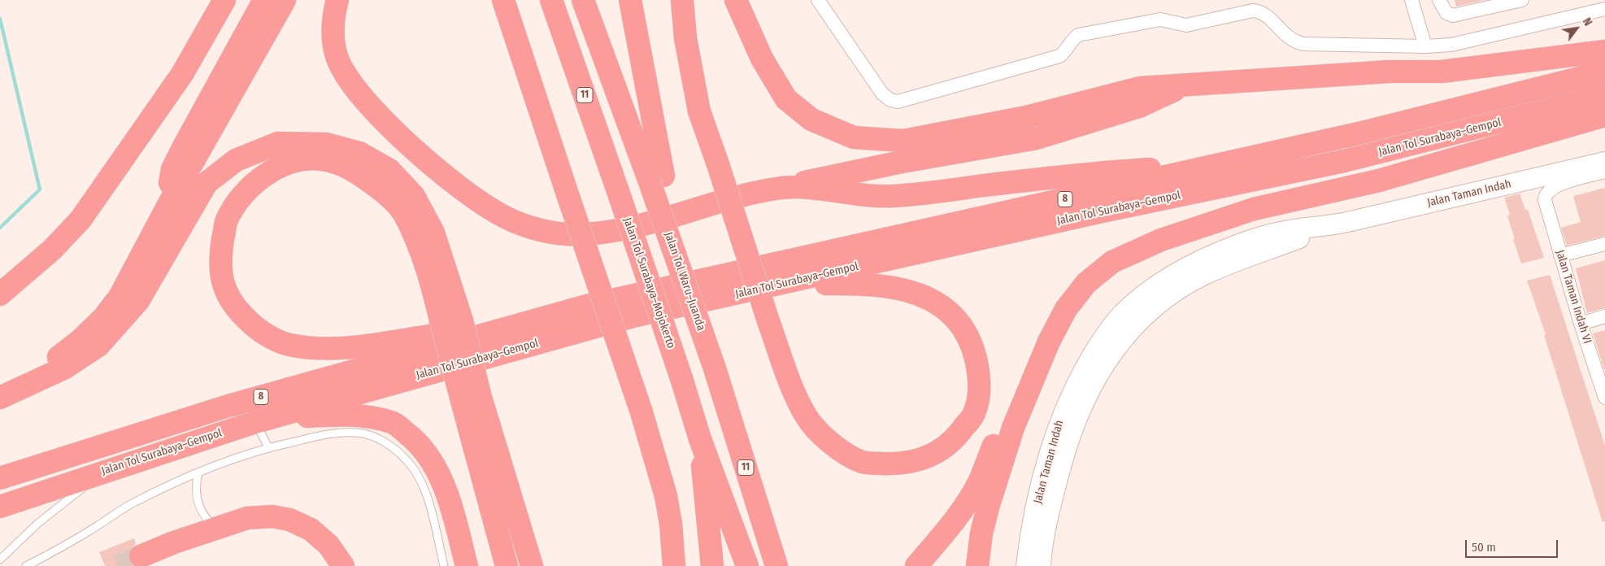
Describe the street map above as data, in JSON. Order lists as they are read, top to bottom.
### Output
{
  "streets": {
    "highway": [
      "11",
      "Jalan Tol Surabaya–Gempol",
      "8",
      "Jalan Tol Waru–Juanda",
      "Jalan Tol Surabaya–Mojokerto"
    ],
    "street": ["Jalan Taman Indah", "Jalan Taman Indah VI"]
  },
  "scale_bar": "50 m",
  "north": "top right"
}
